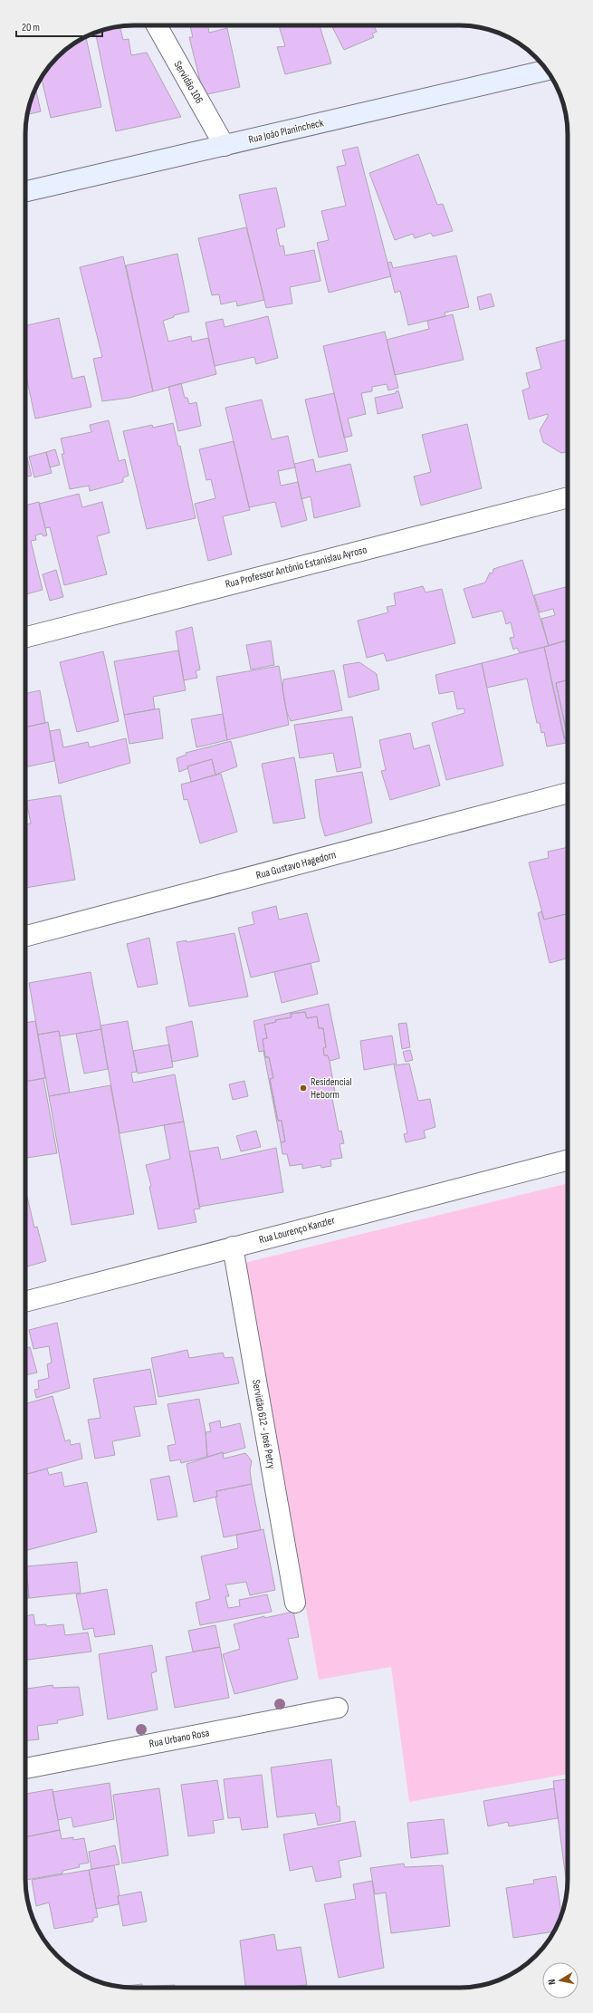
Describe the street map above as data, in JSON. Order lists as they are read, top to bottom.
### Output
{
  "streets": {
    "main road": ["Rua João Planincheck"],
    "street": [
      "Servidão 106",
      "Rua Professor Antônio Estanislau Ayroso",
      "Rua Gustavo Hagedorn",
      "Rua Lourenço Kanzler",
      "Servidão 612 - José Petry",
      "Rua Urbano Rosa"
    ]
  },
  "crossings": [
    ["Servidão 106", "Rua João Planincheck"],
    ["Rua Lourenço Kanzler", "Servidão 612 - José Petry"]
  ],
  "places": ["Residencial Heborm"],
  "scale_bar": "20 m",
  "north": "left"
}
